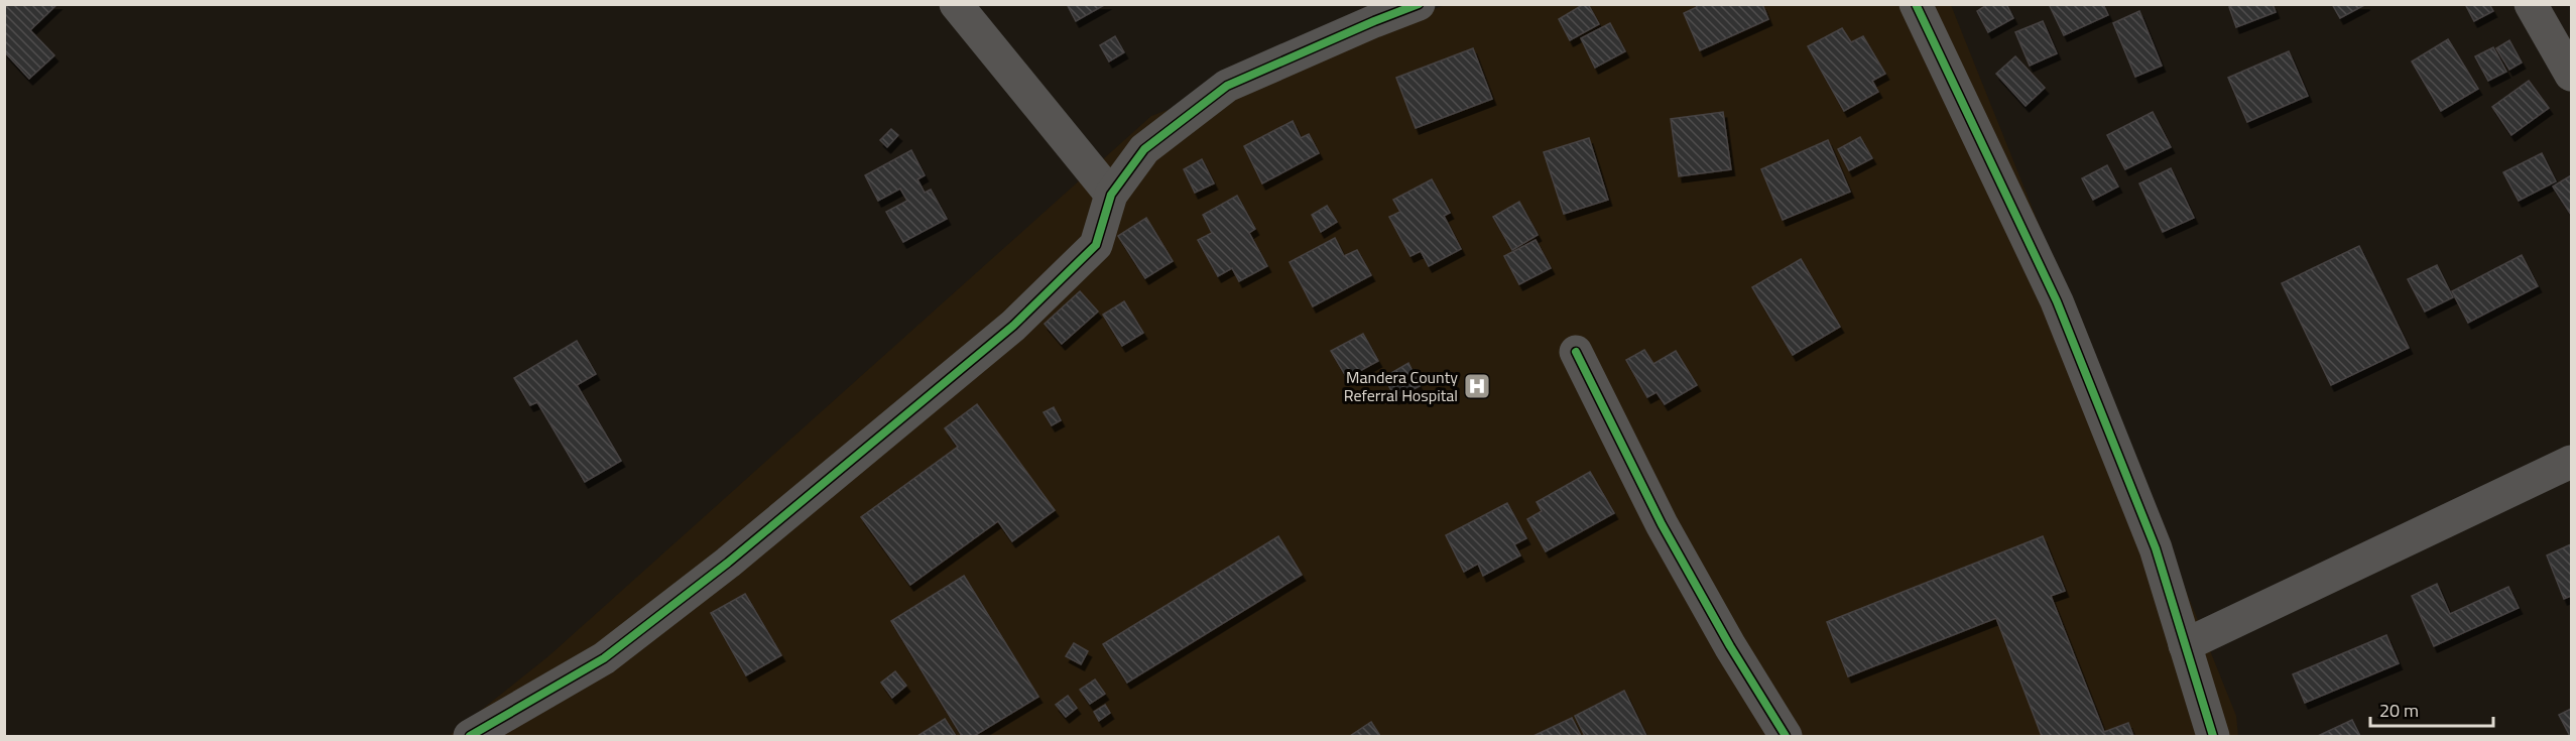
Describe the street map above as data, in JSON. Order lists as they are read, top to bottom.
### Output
{
  "places": {
    "hospital": ["Mandera County Referral Hospital"]
  },
  "scale_bar": "20 m"
}
